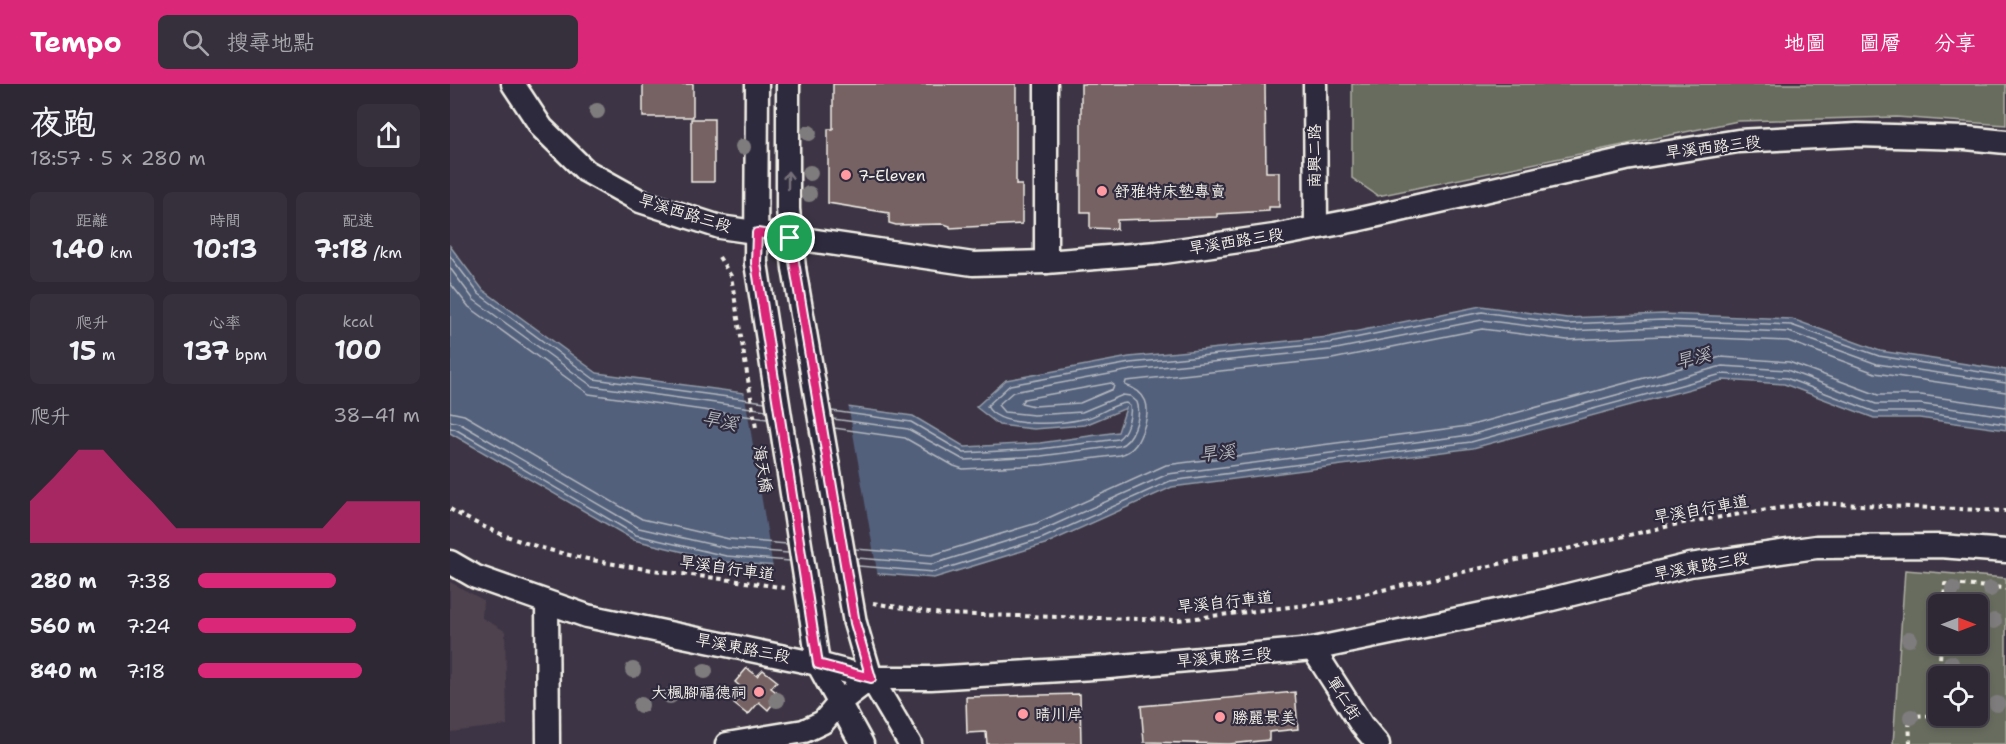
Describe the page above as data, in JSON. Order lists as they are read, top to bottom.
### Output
{
  "streets": {
    "street": [
      "旱溪西路三段",
      "南興二路",
      "海天橋",
      "旱溪東路三段",
      "軍仁街"
    ],
    "path": ["旱溪自行車道"]
  },
  "crossings": [
    ["旱溪西路三段", "南興二路"],
    ["旱溪西路三段", "海天橋"],
    ["海天橋", "旱溪東路三段"],
    ["旱溪東路三段", "軍仁街"]
  ],
  "water": ["旱溪"],
  "places": [
    "7-Eleven",
    "舒雅特床墊專賣",
    "大楓腳福德祠",
    "晴川岸",
    "勝麗景美"
  ],
  "north": "right",
  "page": {
    "header": "Tempo",
    "search": "搜尋地點",
    "nav": ["地圖", "圖層", "分享"],
    "heading": ["夜跑", "18:57 · 5 × 280 m"],
    "stats": [
      ["距離", "1.40 km"],
      ["時間", "10:13"],
      ["配速", "7:18 /km"],
      ["爬升", "15 m"],
      ["心率", "137 bpm"],
      ["kcal", "100"]
    ],
    "chart": ["爬升", "38–41 m"],
    "list": [
      {
        "name": "280 m",
        "note": "7:38"
      },
      {
        "name": "560 m",
        "note": "7:24"
      },
      {
        "name": "840 m",
        "note": "7:18"
      }
    ]
  }
}
